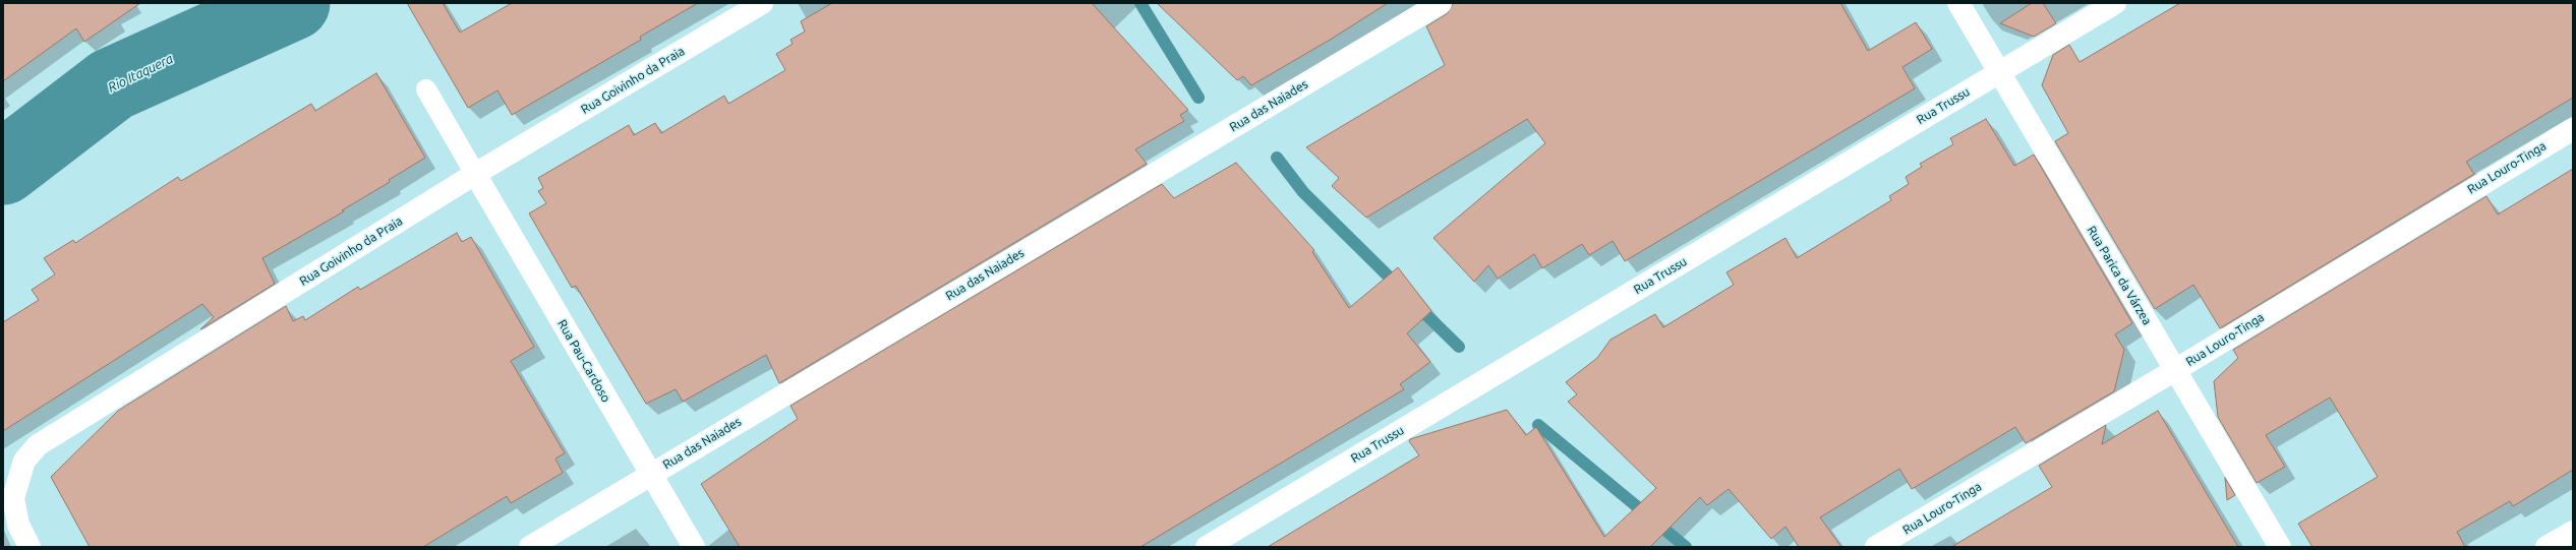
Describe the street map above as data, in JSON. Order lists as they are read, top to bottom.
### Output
{
  "streets": {
    "street": [
      "Rua Goivinho da Praia",
      "Rua das Naiades",
      "Rua Trussu",
      "Rua Louro-Tinga",
      "Rua Parica da Várzea",
      "Rua Pau-Cardoso"
    ]
  },
  "crossings": [
    ["Rua Goivinho da Praia", "Rua Pau-Cardoso"],
    ["Rua das Naiades", "Rua Pau-Cardoso"],
    ["Rua Trussu", "Rua Parica da Várzea"],
    ["Rua Louro-Tinga", "Rua Parica da Várzea"]
  ],
  "water": ["Rio Itaquera"]
}
